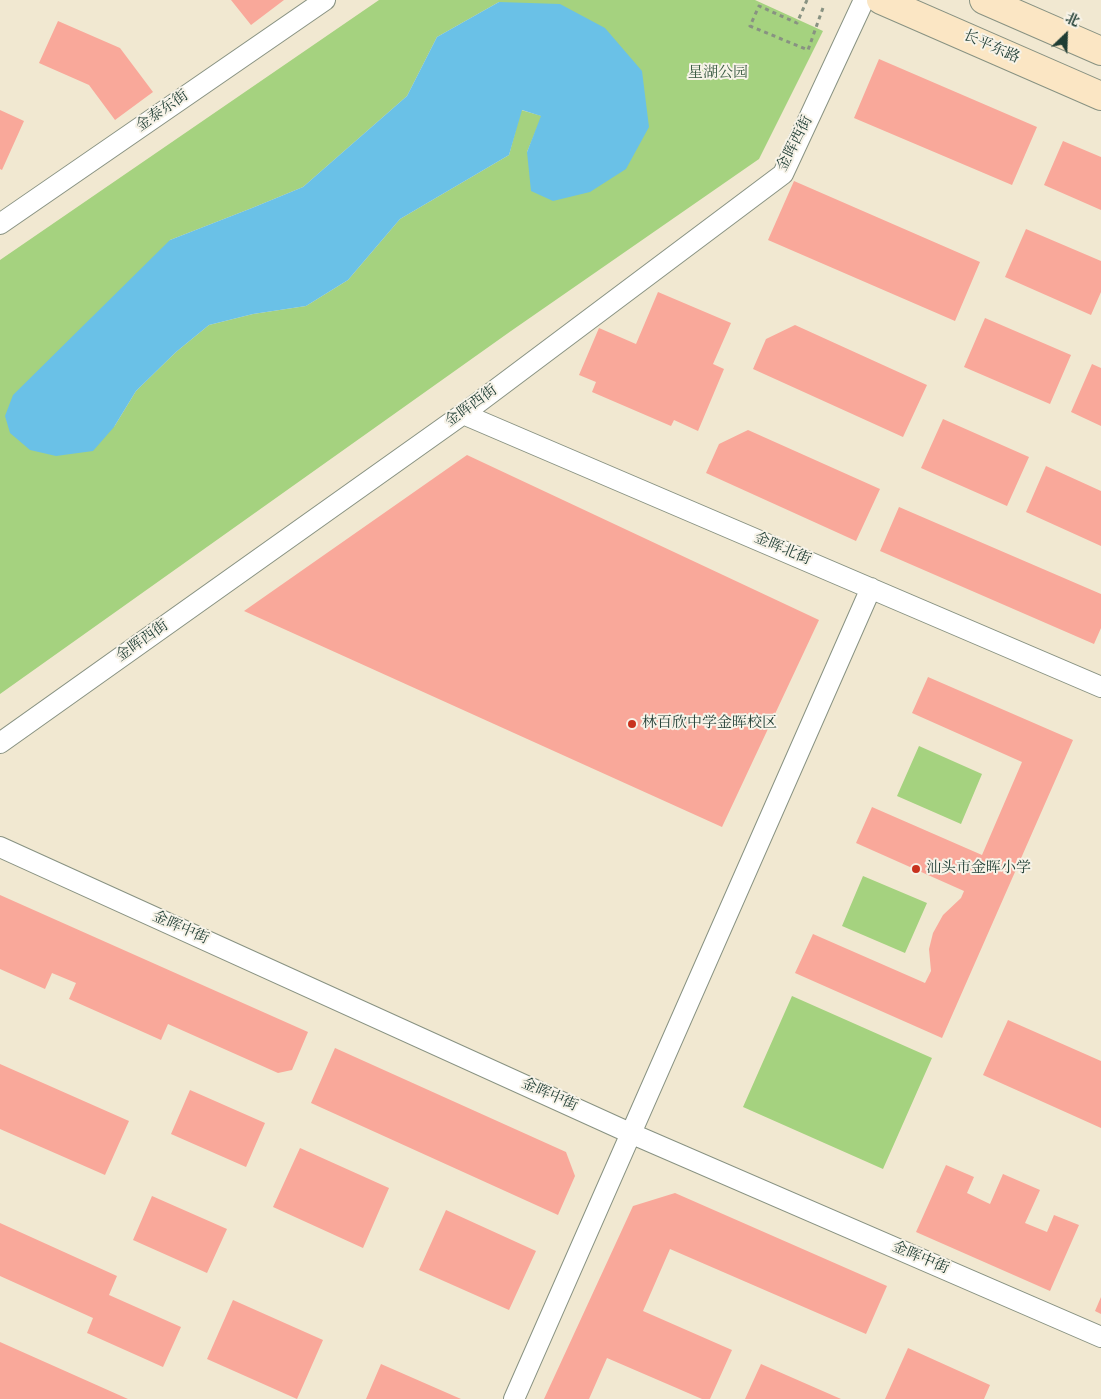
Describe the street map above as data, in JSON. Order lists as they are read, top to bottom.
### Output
{
  "streets": {
    "street": [
      "长平东路",
      "金泰东街",
      "金晖西街",
      "金晖北街",
      "金晖中街"
    ]
  },
  "crossings": [
    ["金晖西街", "金晖北街"]
  ],
  "parks": ["星湖公园"],
  "places": ["林百欣中学金晖校区", "汕头市金晖小学"],
  "north": "top right"
}
